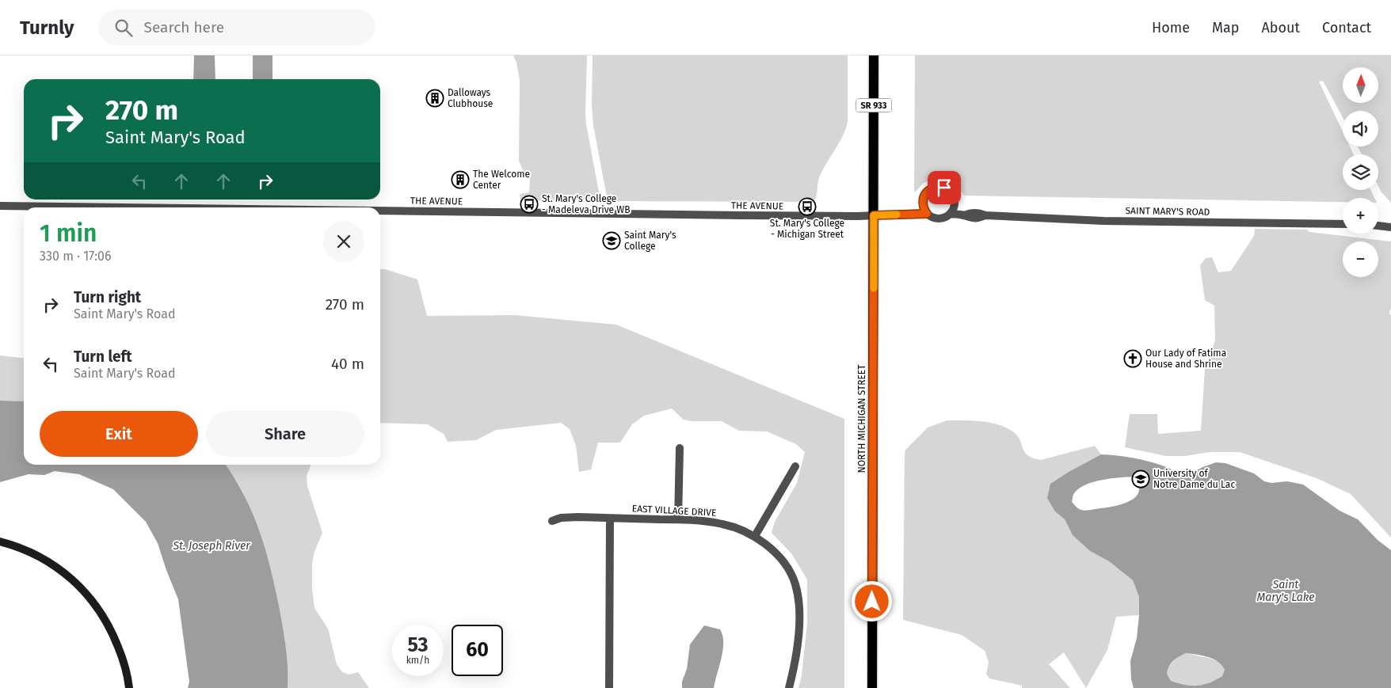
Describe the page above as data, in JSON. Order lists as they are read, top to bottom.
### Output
{
  "streets": {
    "main road": ["SR 933", "NORTH MICHIGAN STREET"],
    "street": ["THE AVENUE", "SAINT MARY'S ROAD", "EAST VILLAGE DRIVE"]
  },
  "crossings": [
    ["THE AVENUE", "SAINT MARY'S ROAD"],
    ["THE AVENUE", "NORTH MICHIGAN STREET"],
    ["SAINT MARY'S ROAD", "NORTH MICHIGAN STREET"]
  ],
  "water": ["St. Joseph River", "Saint Mary's Lake"],
  "places": {
    "building": ["Dalloways Clubhouse", "The Welcome Center"],
    "bus stop": ["St. Mary's College - Madeleva Drive WB", "St. Mary's College - Michigan Street"],
    "school or university": ["Saint Mary's College", "University of Notre Dame du Lac"],
    "church": ["Our Lady of Fatima House and Shrine"]
  },
  "north": "top",
  "page": {
    "header": "Turnly",
    "search": "Search here",
    "nav": [
      "Home",
      "Map",
      "About",
      "Contact"
    ],
    "map_buttons": ["+", "−"],
    "turn": ["270 m", "Saint Mary's Road"],
    "heading": ["1 min", "330 m · 17:06"],
    "list": [
      {
        "name": "Turn right",
        "note": "Saint Mary's Road",
        "value": "270 m"
      },
      {
        "name": "Turn left",
        "note": "Saint Mary's Road",
        "value": "40 m"
      }
    ],
    "buttons": ["Exit", "Share"],
    "speed": "53 km/h",
    "limit": "60"
  }
}
